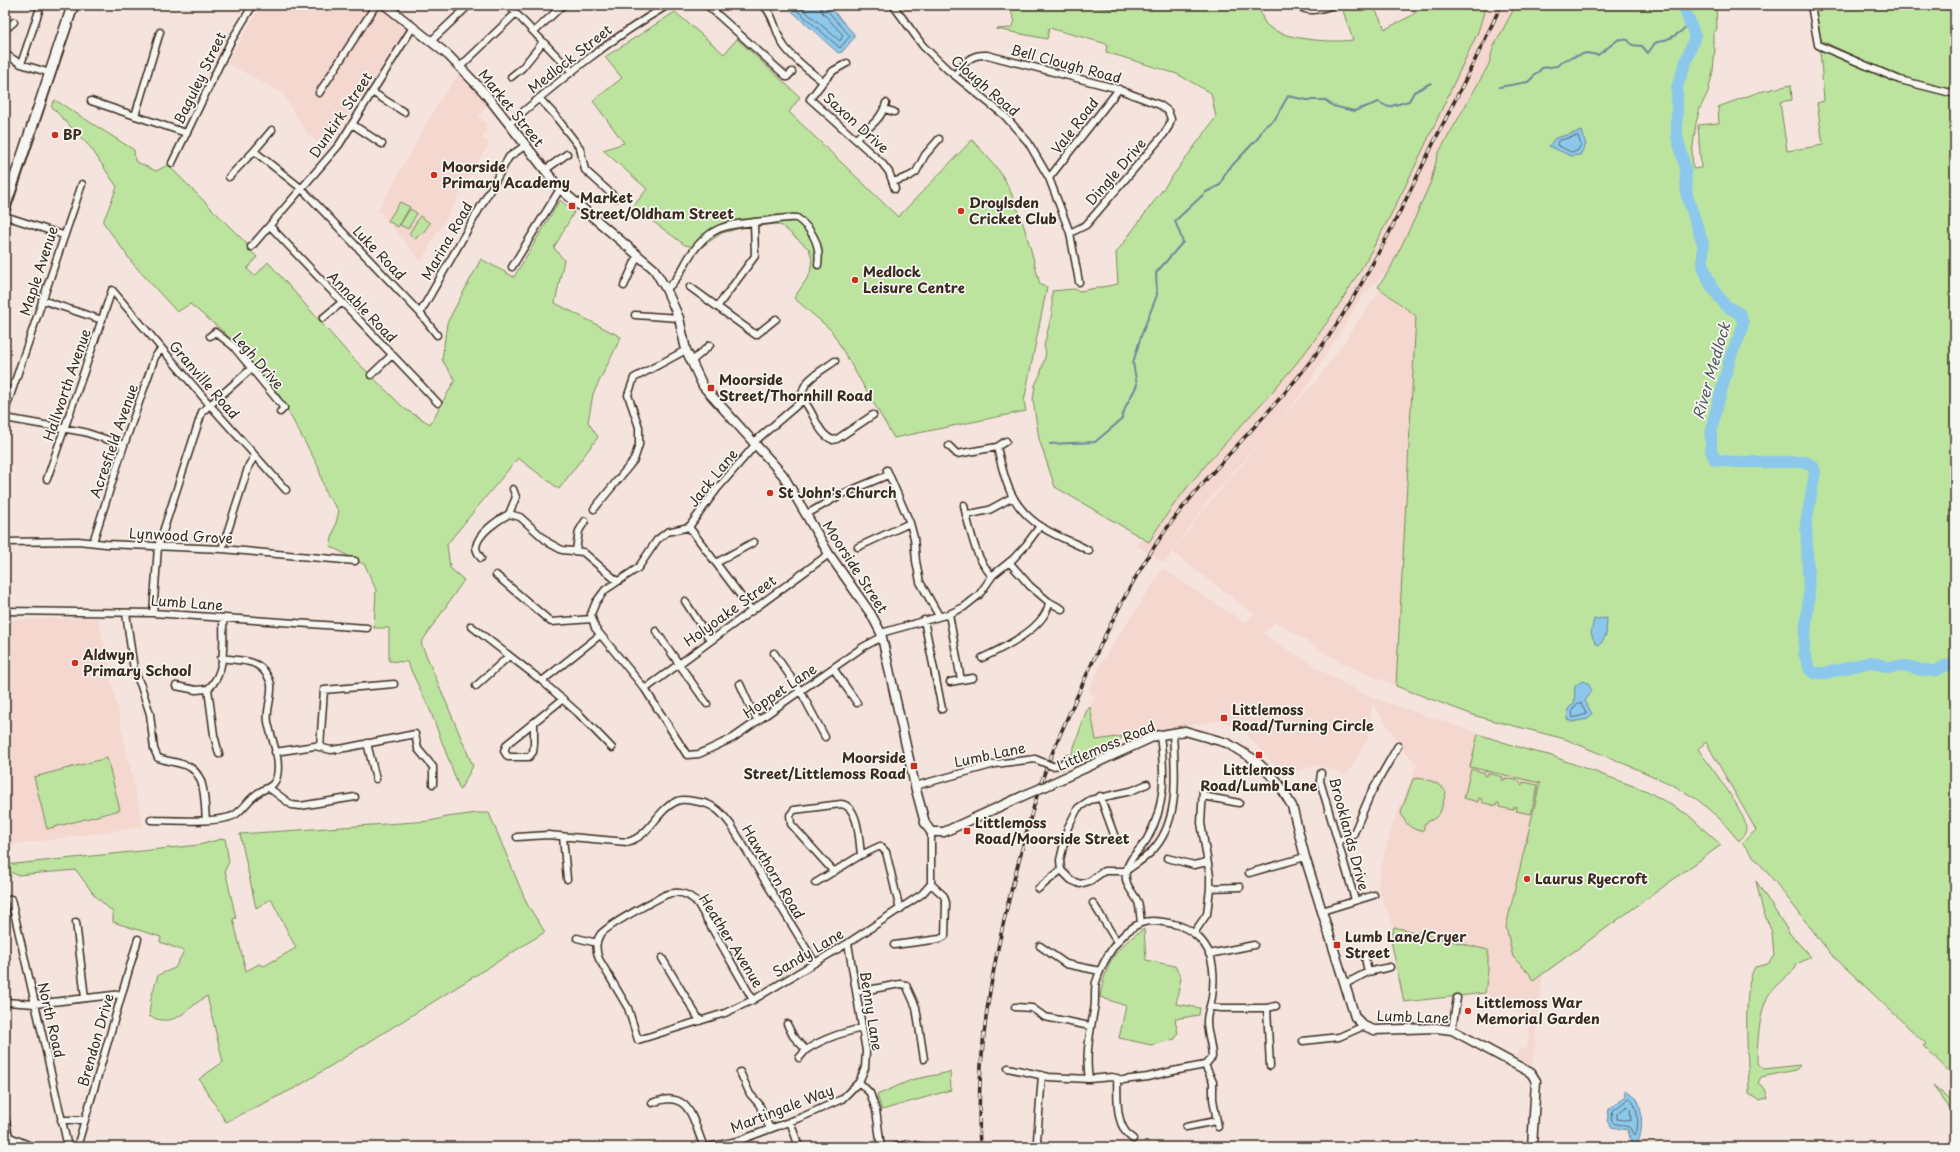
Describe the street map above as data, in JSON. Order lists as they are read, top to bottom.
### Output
{
  "streets": {
    "street": [
      "Medlock Street",
      "Bell Clough Road",
      "Baguley Street",
      "Clough Road",
      "Market Street",
      "Dunkirk Street",
      "Saxon Drive",
      "Vale Road",
      "Dingle Drive",
      "Marina Road",
      "Luke Road",
      "Maple Avenue",
      "Annable Road",
      "Legh Drive",
      "Granville Road",
      "Hallworth Avenue",
      "Acresfield Avenue",
      "Jack Lane",
      "Lynwood Grove",
      "Moorside Street",
      "Lumb Lane",
      "Holyoake Street",
      "Hoppet Lane",
      "Littlemoss Road",
      "Brooklands Drive",
      "Hawthorn Road",
      "Heather Avenue",
      "Sandy Lane",
      "Benny Lane",
      "North Road",
      "Brendon Drive",
      "Martingale Way"
    ]
  },
  "crossings": [
    ["Medlock Street", "Market Street"],
    ["Bell Clough Road", "Clough Road"],
    ["Bell Clough Road", "Vale Road"],
    ["Bell Clough Road", "Dingle Drive"],
    ["Clough Road", "Vale Road"],
    ["Clough Road", "Dingle Drive"],
    ["Market Street", "Dunkirk Street"],
    ["Market Street", "Marina Road"],
    ["Market Street", "Moorside Street"],
    ["Dunkirk Street", "Luke Road"],
    ["Dunkirk Street", "Annable Road"],
    ["Marina Road", "Luke Road"],
    ["Granville Road", "Hallworth Avenue"],
    ["Granville Road", "Acresfield Avenue"],
    ["Acresfield Avenue", "Lynwood Grove"],
    ["Jack Lane", "Moorside Street"],
    ["Moorside Street", "Lumb Lane"],
    ["Moorside Street", "Holyoake Street"],
    ["Moorside Street", "Hoppet Lane"],
    ["Moorside Street", "Littlemoss Road"],
    ["Lumb Lane", "Littlemoss Road"],
    ["Holyoake Street", "Hoppet Lane"],
    ["Hawthorn Road", "Sandy Lane"],
    ["Heather Avenue", "Sandy Lane"],
    ["Sandy Lane", "Benny Lane"],
    ["Benny Lane", "Martingale Way"]
  ],
  "water": ["River Medlock"],
  "places": {
    "other": [
      "BP",
      "Moorside Primary Academy",
      "Droylsden Cricket Club",
      "Medlock Leisure Centre",
      "St John's Church",
      "Aldwyn Primary School",
      "Laurus Ryecroft",
      "Littlemoss War Memorial Garden"
    ],
    "transit": [
      "Market Street/Oldham Street",
      "Moorside Street/Thornhill Road",
      "Littlemoss Road/Turning Circle",
      "Littlemoss Road/Lumb Lane",
      "Moorside Street/Littlemoss Road",
      "Littlemoss Road/Moorside Street",
      "Lumb Lane/Cryer Street"
    ]
  }
}
